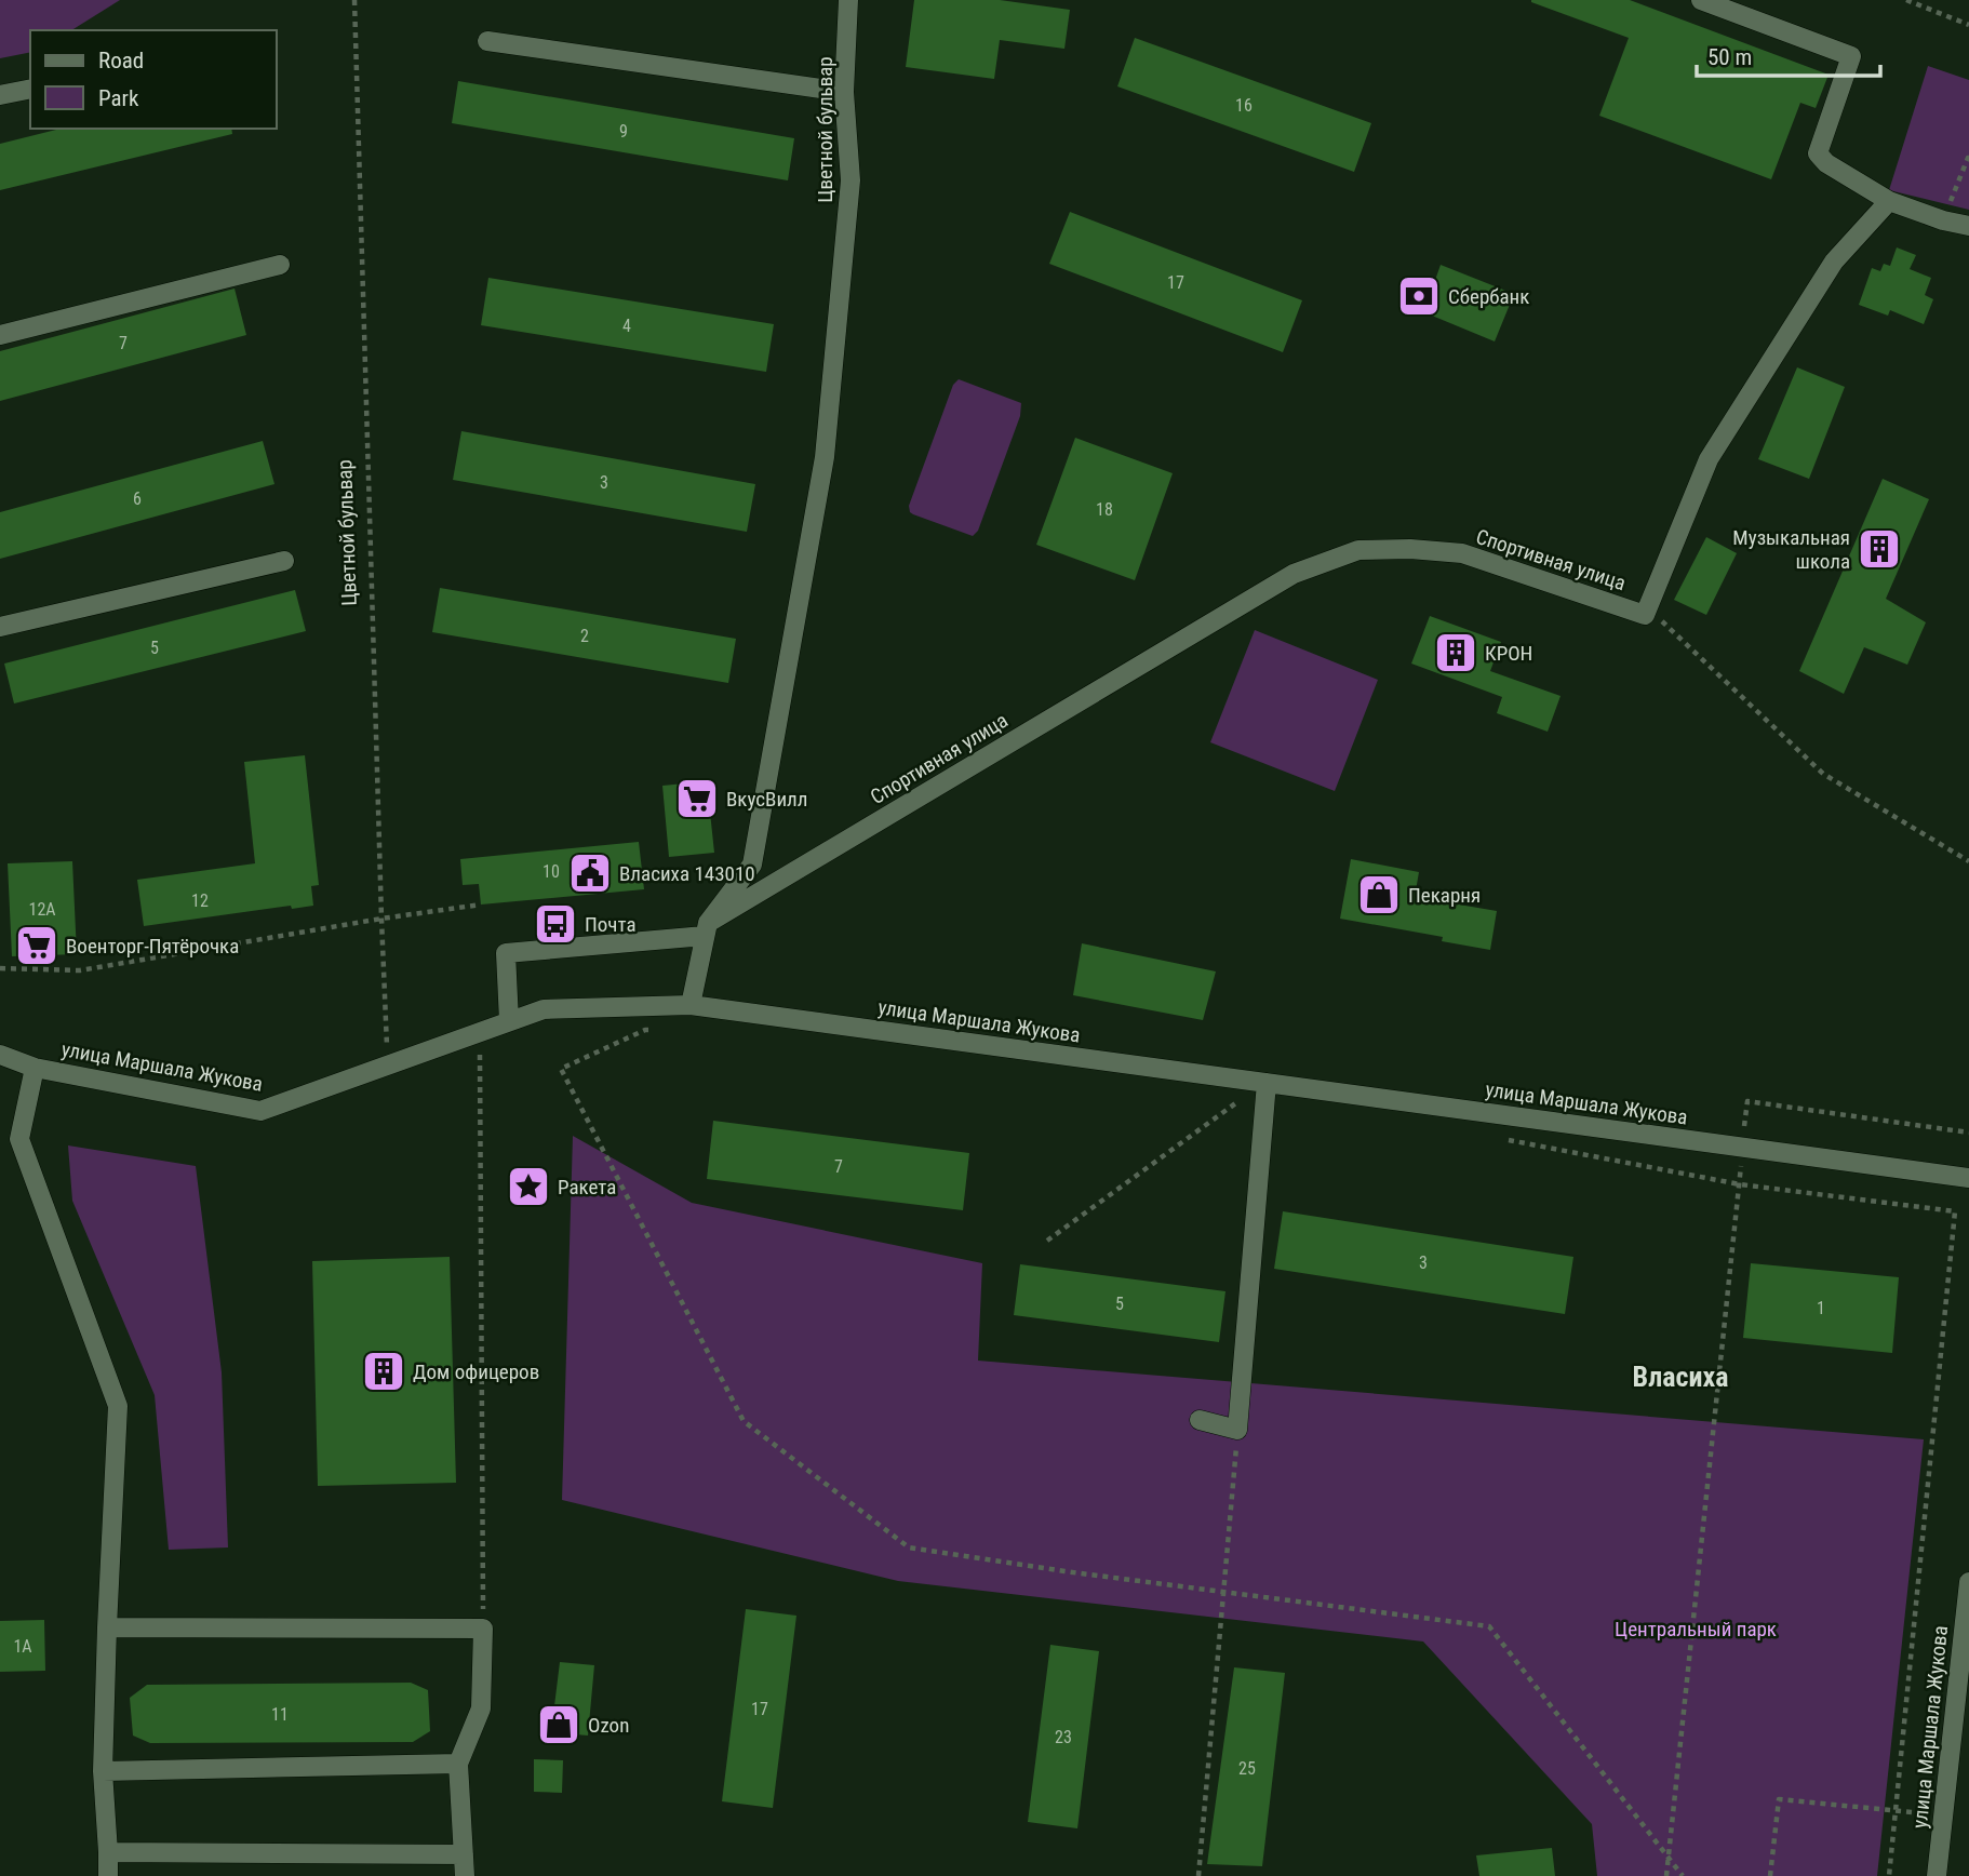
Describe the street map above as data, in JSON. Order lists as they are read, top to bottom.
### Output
{
  "streets": {
    "street": ["Цветной бульвар", "Спортивная улица", "улица Маршала Жукова"]
  },
  "crossings": [
    ["Цветной бульвар", "Спортивная улица"],
    ["Цветной бульвар", "улица Маршала Жукова"]
  ],
  "districts": ["Власиха"],
  "parks": ["Центральный парк"],
  "places": {
    "bank": ["Сбербанк"],
    "building": ["Музыкальная школа", "КРОН", "Дом офицеров"],
    "supermarket": ["ВкусВилл", "Военторг-Пятёрочка"],
    "public building": ["Власиха 143010"],
    "shop": ["Пекарня", "Ozon"],
    "bus stop": ["Почта"],
    "place": ["Ракета"]
  },
  "house_numbers": [
    "16",
    "9",
    "17",
    "4",
    "7",
    "3",
    "6",
    "18",
    "2",
    "5",
    "10",
    "12",
    "12А",
    "7",
    "3",
    "5",
    "1",
    "1А",
    "17",
    "11",
    "23",
    "25"
  ],
  "legend": ["Road", "Park"],
  "scale_bar": "50 m"
}
